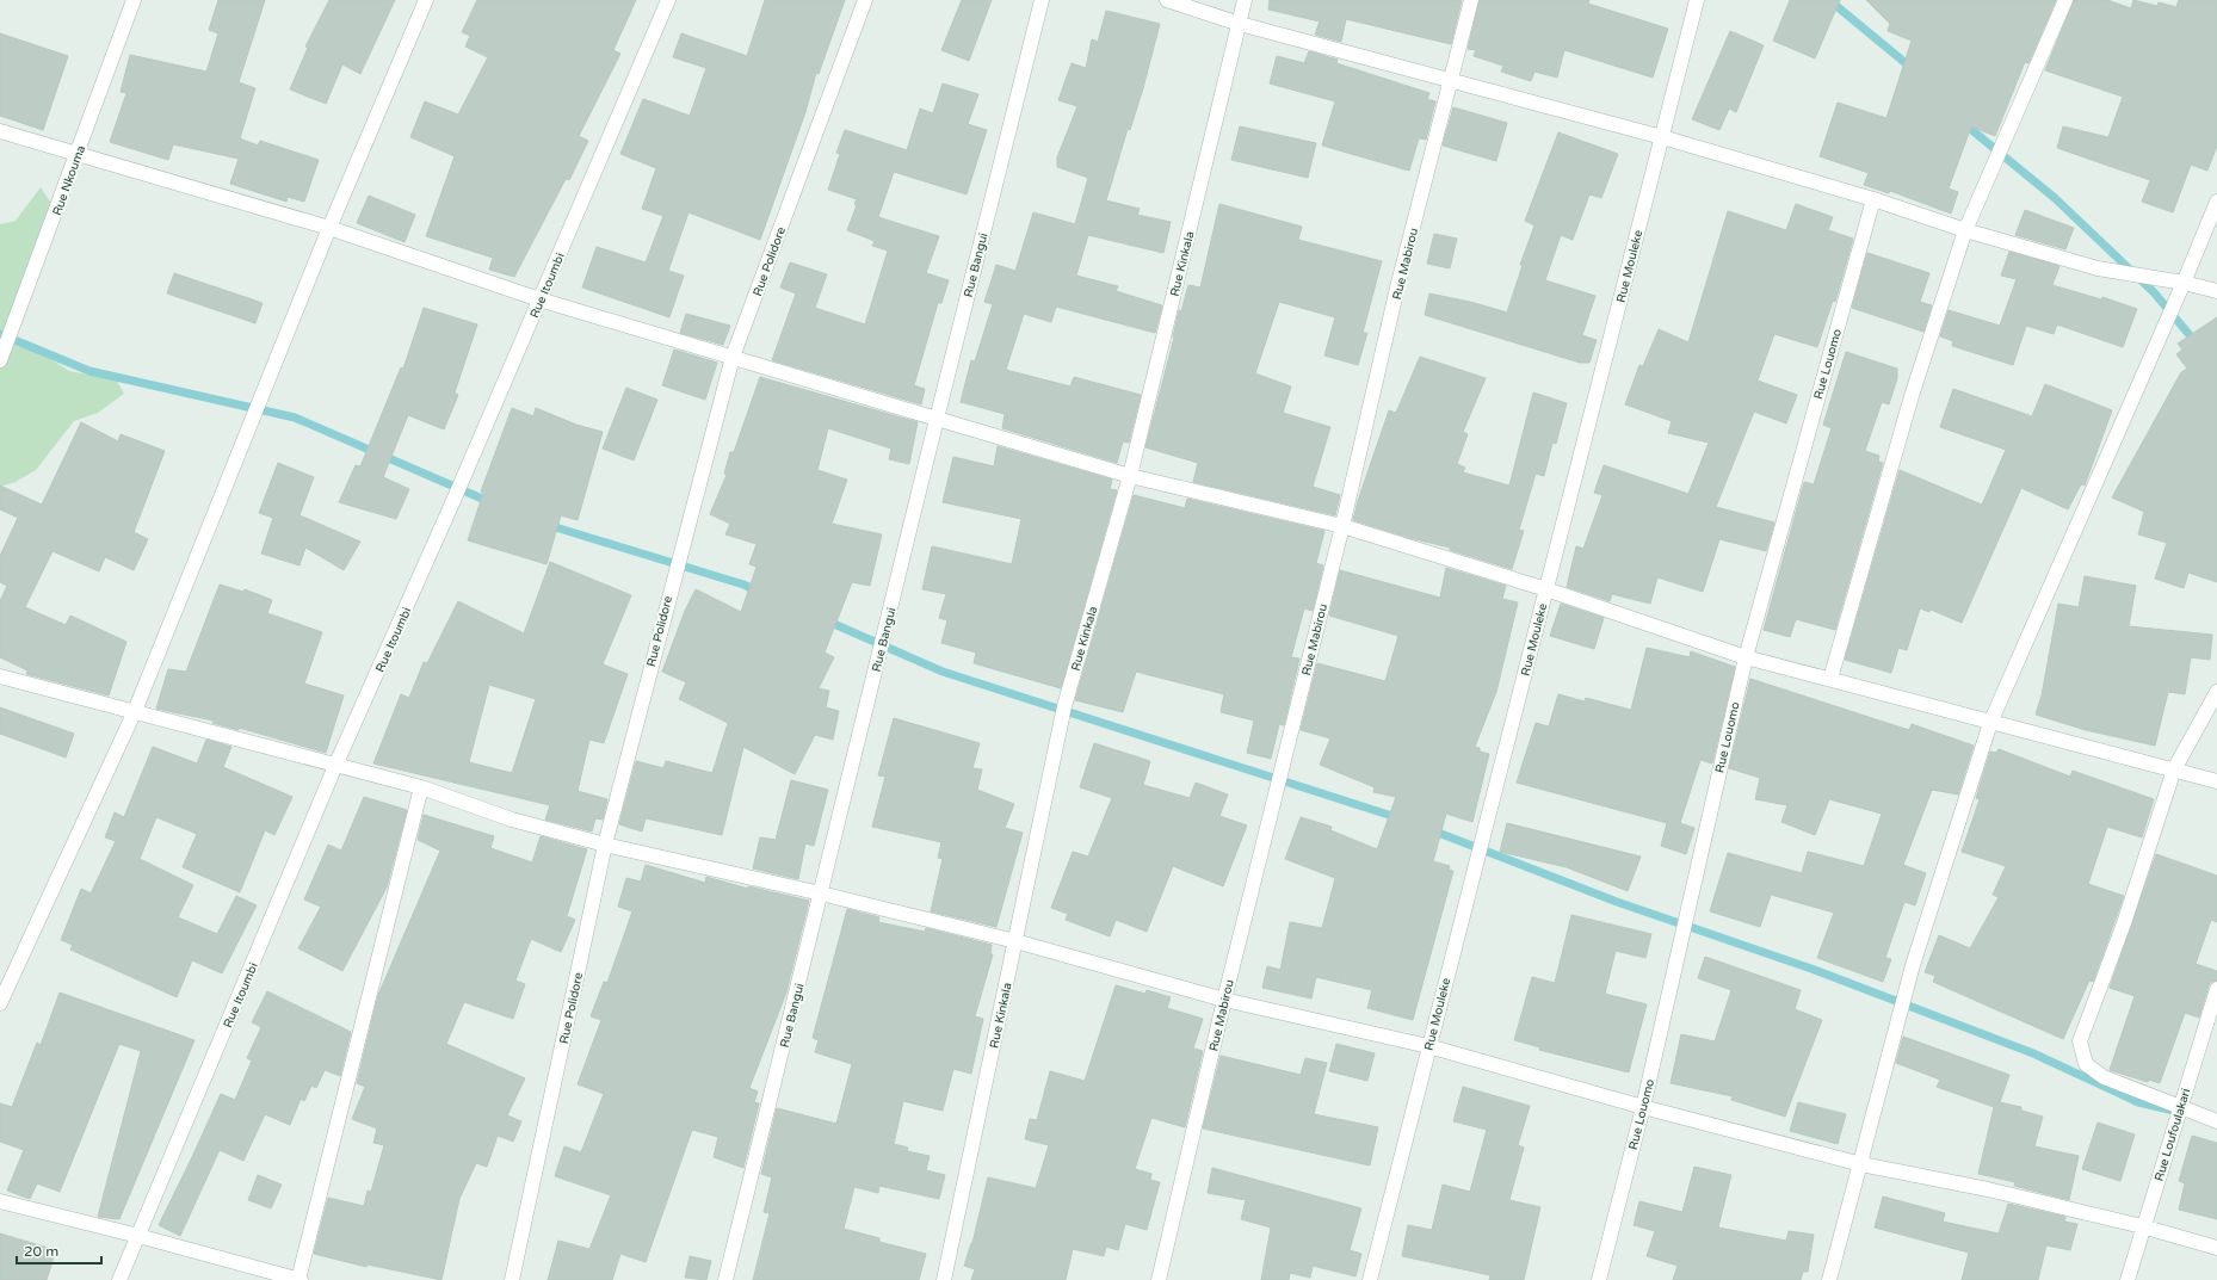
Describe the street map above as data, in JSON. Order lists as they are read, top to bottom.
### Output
{
  "streets": {
    "street": [
      "Rue Nkouma",
      "Rue Polidore",
      "Rue Kinkala",
      "Rue Mabirou",
      "Rue Bangui",
      "Rue Mouleke",
      "Rue Itoumbi",
      "Rue Louomo",
      "Rue Loufoulakari"
    ]
  },
  "scale_bar": "20 m"
}
